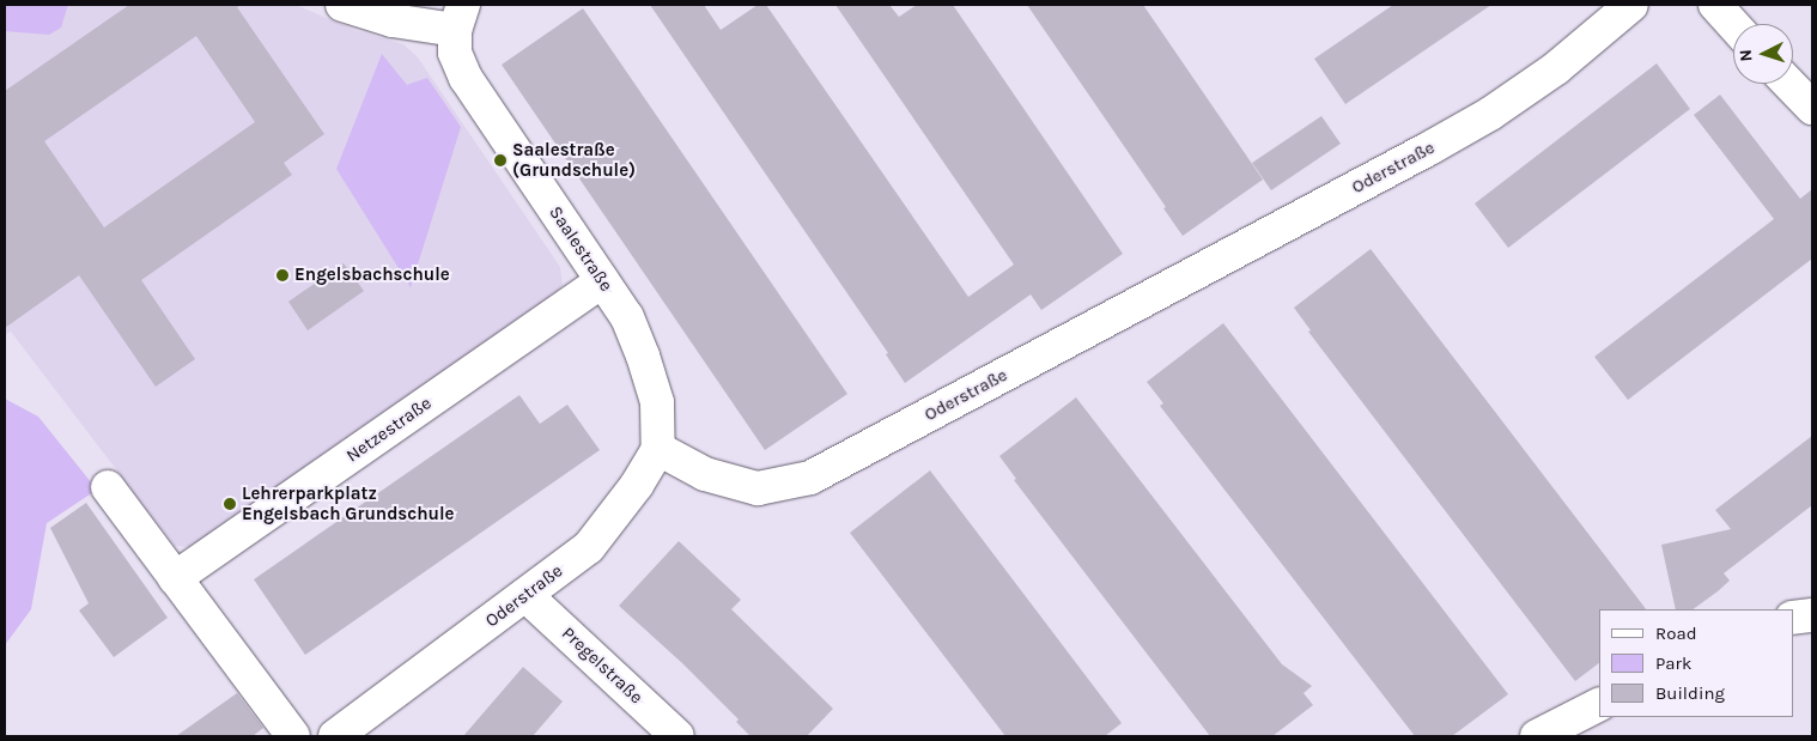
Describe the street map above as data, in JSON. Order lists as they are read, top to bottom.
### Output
{
  "streets": {
    "street": [
      "Oderstraße",
      "Saalestraße",
      "Netzestraße",
      "Pregelstraße"
    ]
  },
  "crossings": [
    ["Oderstraße", "Saalestraße"],
    ["Oderstraße", "Pregelstraße"],
    ["Saalestraße", "Netzestraße"]
  ],
  "places": ["Saalestraße (Grundschule)", "Engelsbachschule", "Lehrerparkplatz Engelsbach Grundschule"],
  "legend": ["Road", "Park", "Building"],
  "north": "left"
}
